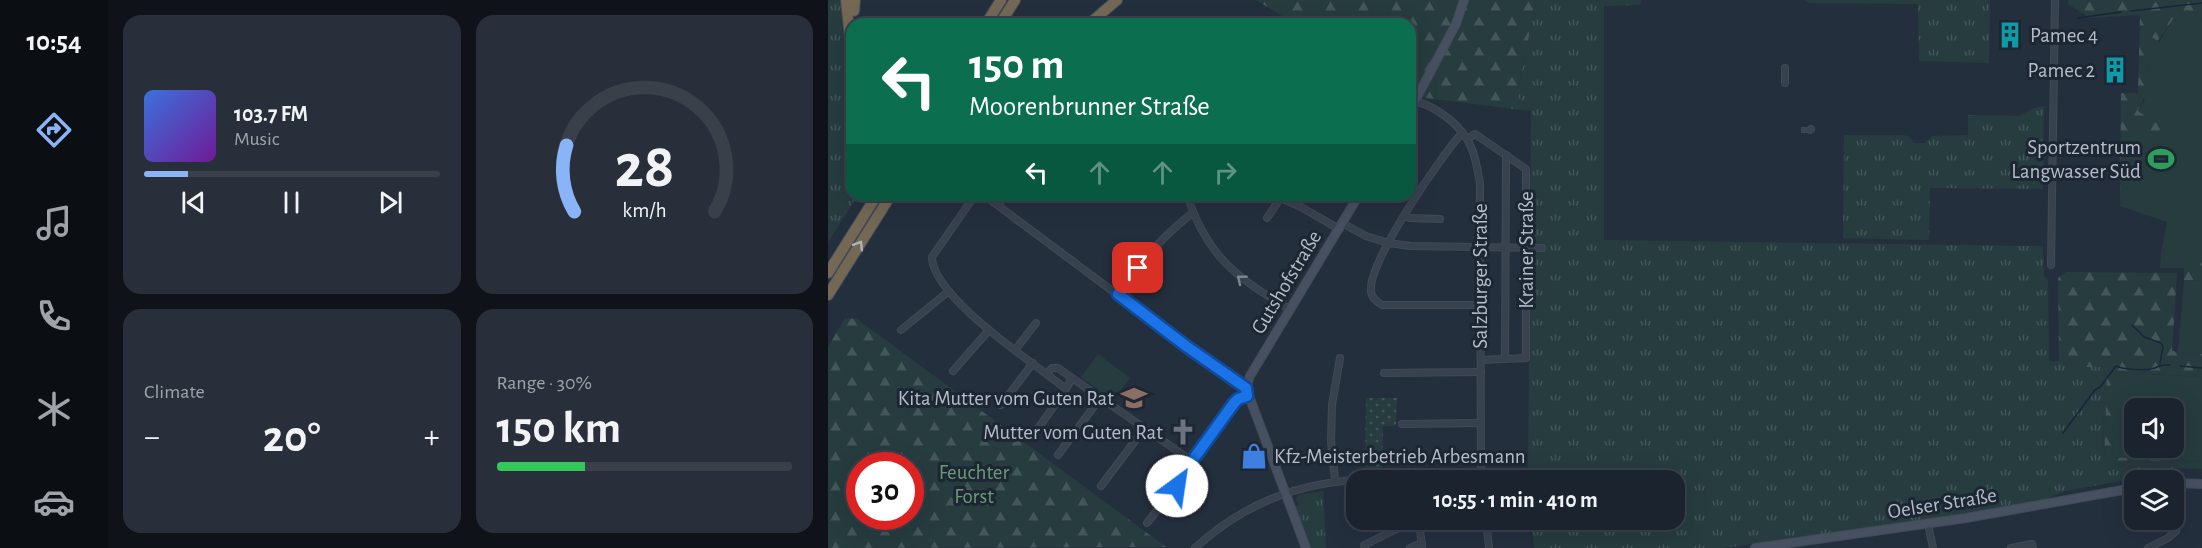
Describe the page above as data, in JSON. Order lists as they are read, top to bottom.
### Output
{
  "streets": {
    "street": [
      "Krainer Straße",
      "Salzburger Straße",
      "Gutshofstraße",
      "Oelser Straße"
    ]
  },
  "crossings": [
    ["Krainer Straße", "Salzburger Straße"]
  ],
  "parks": ["Feuchter Forst"],
  "places": {
    "building": ["Pamec 4", "Pamec 2"],
    "sports": ["Sportzentrum Langwasser Süd"],
    "school or university": ["Kita Mutter vom Guten Rat"],
    "church": ["Mutter vom Guten Rat"],
    "shop": ["Kfz-Meisterbetrieb Arbesmann"]
  },
  "page": {
    "tabs": "10:54",
    "turn": ["150 m", "Moorenbrunner Straße"],
    "song": ["103.7 FM", "Music"],
    "tile": [
      "Climate",
      ["Range · 30%", "150 km"]
    ],
    "heat": ["−", "20°", "+"],
    "limit": "30",
    "trip": "10:55 · 1 min · 410 m",
    "gauge": ["28", "km/h"]
  }
}
